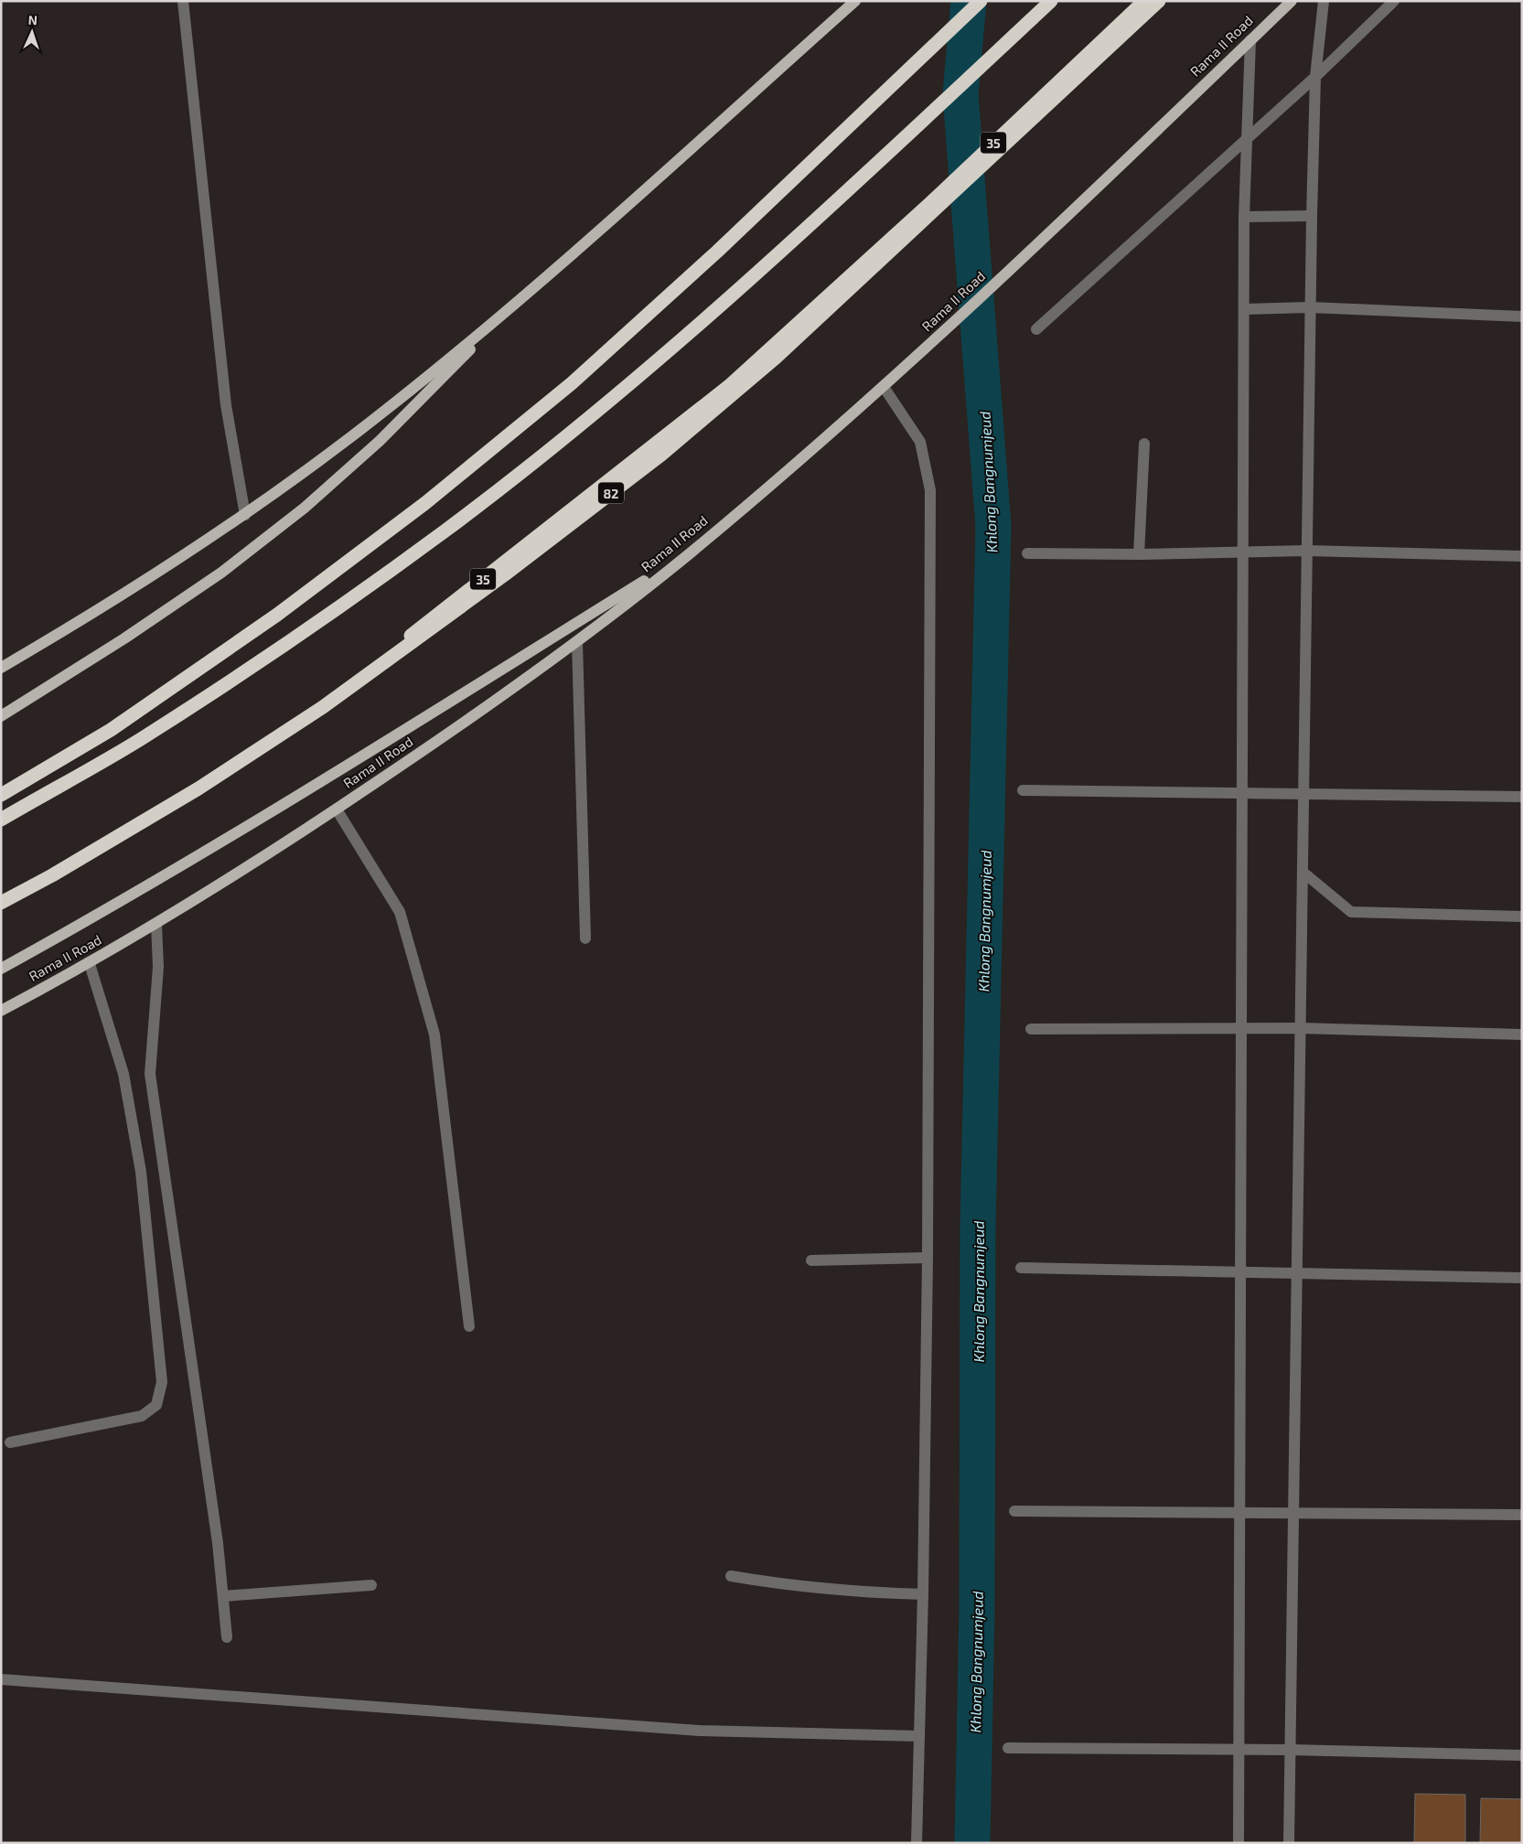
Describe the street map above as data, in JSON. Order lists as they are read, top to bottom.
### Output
{
  "streets": {
    "highway": ["35", "82"],
    "main road": ["Rama II Road"]
  },
  "water": ["Khlong Bangnumjeud"],
  "north": "top"
}
